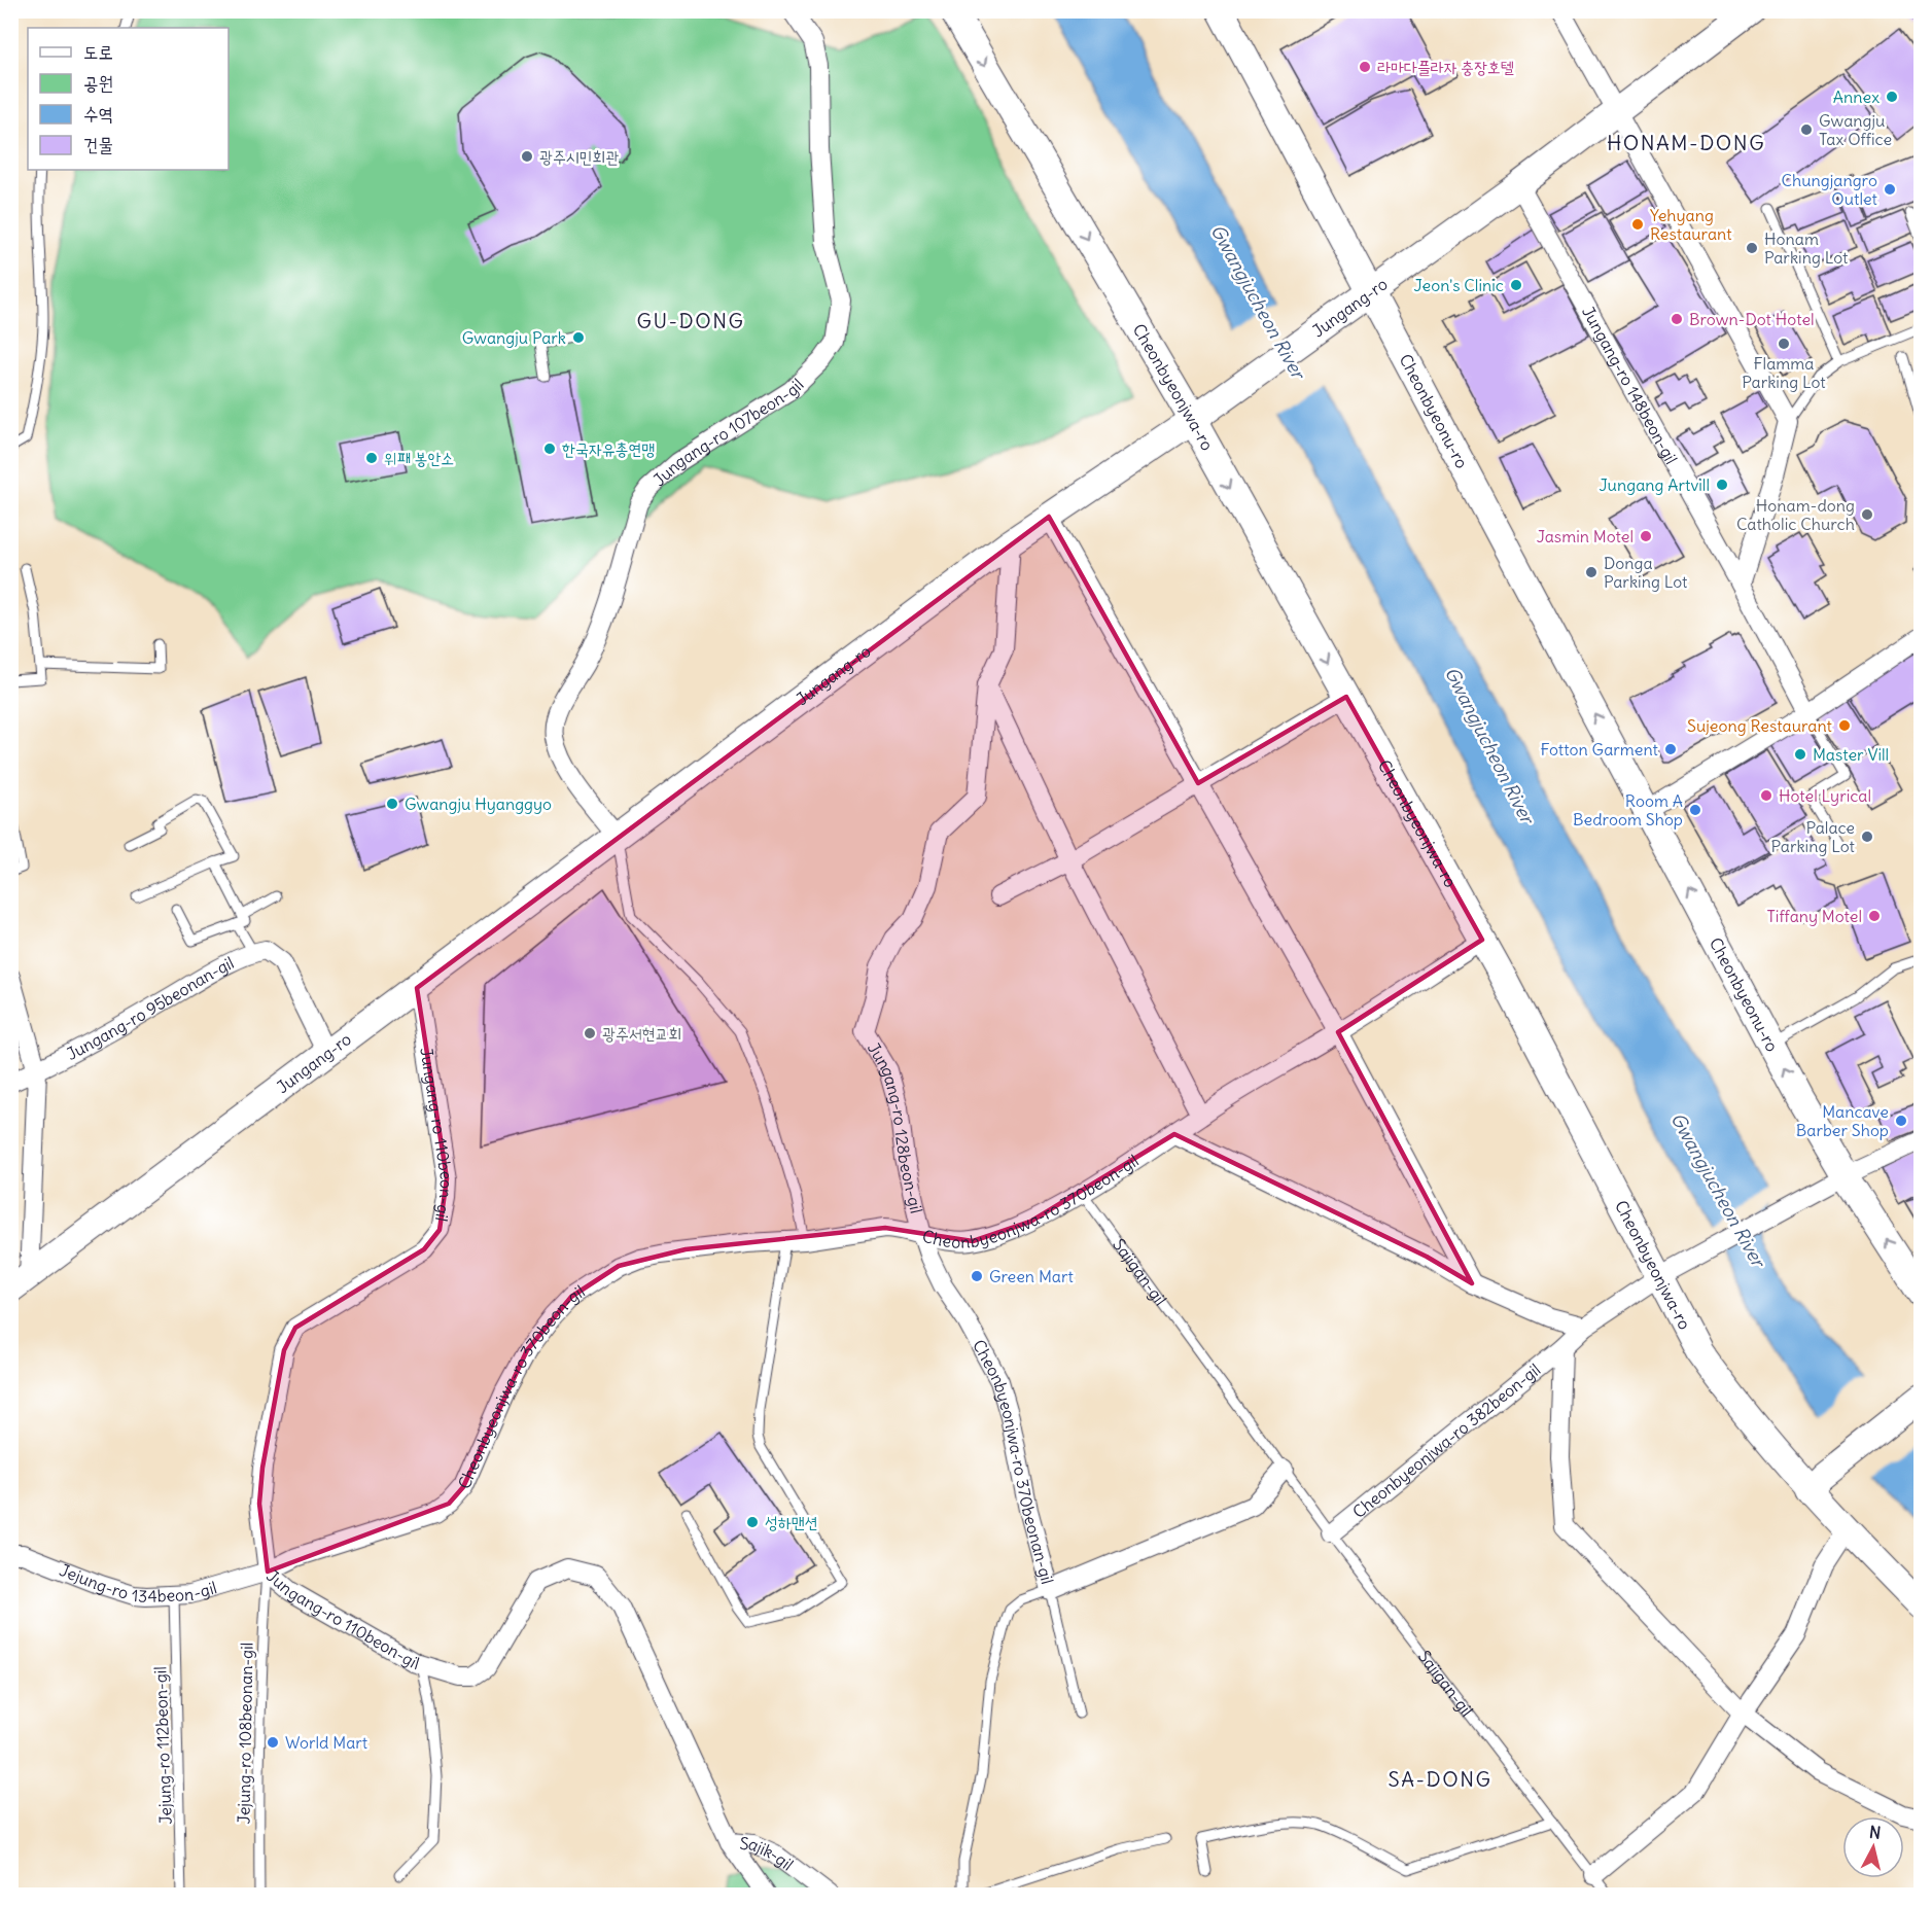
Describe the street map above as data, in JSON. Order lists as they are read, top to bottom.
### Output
{
  "streets": {
    "street": [
      "Jungang-ro",
      "Jungang-ro 148beon-gil",
      "Cheonbyeonjwa-ro",
      "Cheonbyeonu-ro",
      "Jungang-ro 107beon-gil",
      "Jungang-ro 95beonan-gil",
      "Jungang-ro 128beon-gil",
      "Jungang-ro 110beon-gil",
      "Cheonbyeonjwa-ro 370beon-gil",
      "Cheonbyeonjwa-ro 382beon-gil",
      "Cheonbyeonjwa-ro 370beonan-gil",
      "Jejung-ro 134beon-gil",
      "Sajik-gil"
    ],
    "lane": ["Sajigan-gil", "Jejung-ro 108beonan-gil", "Jejung-ro 112beon-gil"]
  },
  "crossings": [
    ["Jungang-ro", "Jungang-ro 148beon-gil"],
    ["Jungang-ro", "Cheonbyeonjwa-ro"],
    ["Jungang-ro", "Cheonbyeonu-ro"],
    ["Jungang-ro", "Jungang-ro 107beon-gil"],
    ["Jungang-ro", "Jungang-ro 128beon-gil"],
    ["Jungang-ro", "Jungang-ro 110beon-gil"],
    ["Cheonbyeonjwa-ro", "Cheonbyeonjwa-ro 370beon-gil"],
    ["Cheonbyeonjwa-ro", "Cheonbyeonjwa-ro 382beon-gil"],
    ["Cheonbyeonu-ro", "Cheonbyeonjwa-ro 382beon-gil"],
    ["Jungang-ro 128beon-gil", "Cheonbyeonjwa-ro 370beon-gil"],
    ["Jungang-ro 128beon-gil", "Cheonbyeonjwa-ro 370beonan-gil"],
    ["Jungang-ro 110beon-gil", "Cheonbyeonjwa-ro 370beon-gil"],
    ["Jungang-ro 110beon-gil", "Jejung-ro 134beon-gil"],
    ["Jungang-ro 110beon-gil", "Jejung-ro 108beonan-gil"],
    ["Jungang-ro 110beon-gil", "Sajik-gil"],
    ["Cheonbyeonjwa-ro 370beon-gil", "Sajigan-gil"],
    ["Cheonbyeonjwa-ro 370beon-gil", "Cheonbyeonjwa-ro 370beonan-gil"],
    ["Cheonbyeonjwa-ro 370beon-gil", "Jejung-ro 134beon-gil"],
    ["Cheonbyeonjwa-ro 370beon-gil", "Jejung-ro 108beonan-gil"],
    ["Sajigan-gil", "Cheonbyeonjwa-ro 382beon-gil"],
    ["Jejung-ro 134beon-gil", "Jejung-ro 108beonan-gil"],
    ["Jejung-ro 134beon-gil", "Jejung-ro 112beon-gil"]
  ],
  "one_way": ["Cheonbyeonu-ro"],
  "districts": ["HONAM-DONG", "GU-DONG", "SA-DONG"],
  "water": ["Gwangjucheon River"],
  "places": [
    "라마다플라자 충장호텔",
    "Annex",
    "Gwangju Tax Office",
    "광주시민회관",
    "Chungjangro Outlet",
    "Yehyang Restaurant",
    "Honam Parking Lot",
    "Jeon's Clinic",
    "Brown-Dot Hotel",
    "Gwangju Park",
    "Flamma Parking Lot",
    "한국자유총연맹",
    "위패 봉안소",
    "Jungang Artvill",
    "Honam-dong Catholic Church",
    "Jasmin Motel",
    "Donga Parking Lot",
    "Sujeong Restaurant",
    "Fotton Garment",
    "Master Vill",
    "Hotel Lyrical",
    "Gwangju Hyanggyo",
    "Room A Bedroom Shop",
    "Palace Parking Lot",
    "Tiffany Motel",
    "광주서현교회",
    "Mancave Barber Shop",
    "Green Mart",
    "성하맨션",
    "World Mart"
  ],
  "legend": [
    "도로",
    "공원",
    "수역",
    "건물"
  ],
  "north": "top"
}
